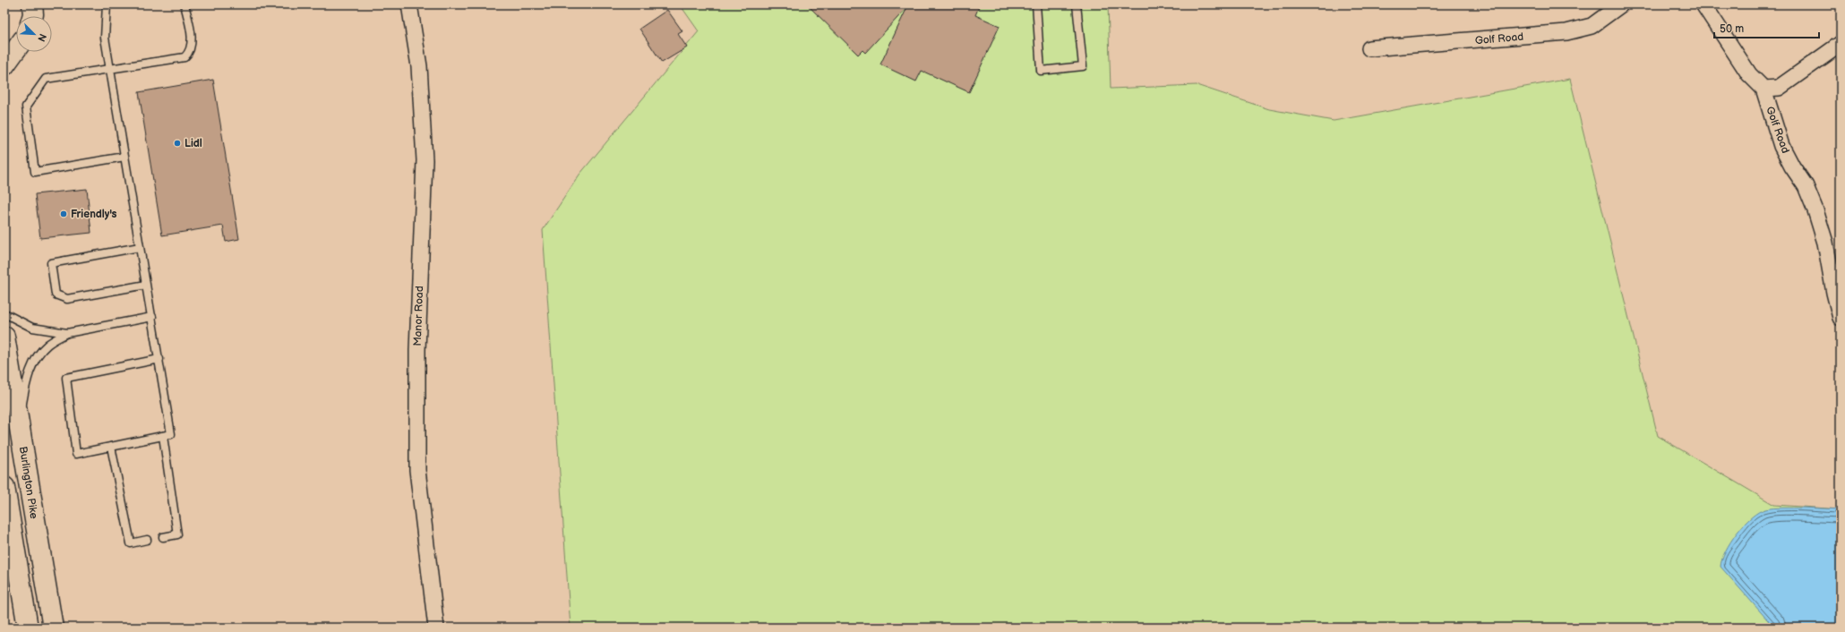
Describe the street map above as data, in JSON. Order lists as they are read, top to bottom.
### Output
{
  "streets": {
    "highway": ["Burlington Pike"],
    "street": ["Golf Road", "Manor Road"]
  },
  "places": ["Lidl", "Friendly's"],
  "scale_bar": "50 m",
  "north": "bottom right"
}
